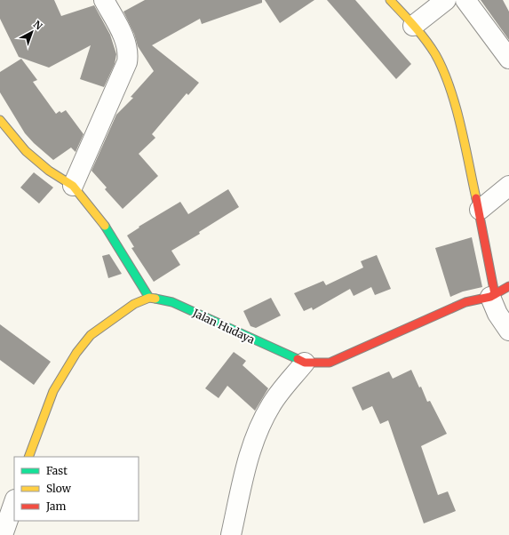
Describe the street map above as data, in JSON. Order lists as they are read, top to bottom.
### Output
{
  "streets": {
    "street": ["Jalan Hudaya"]
  },
  "legend": ["Fast", "Slow", "Jam"],
  "north": "top right"
}
